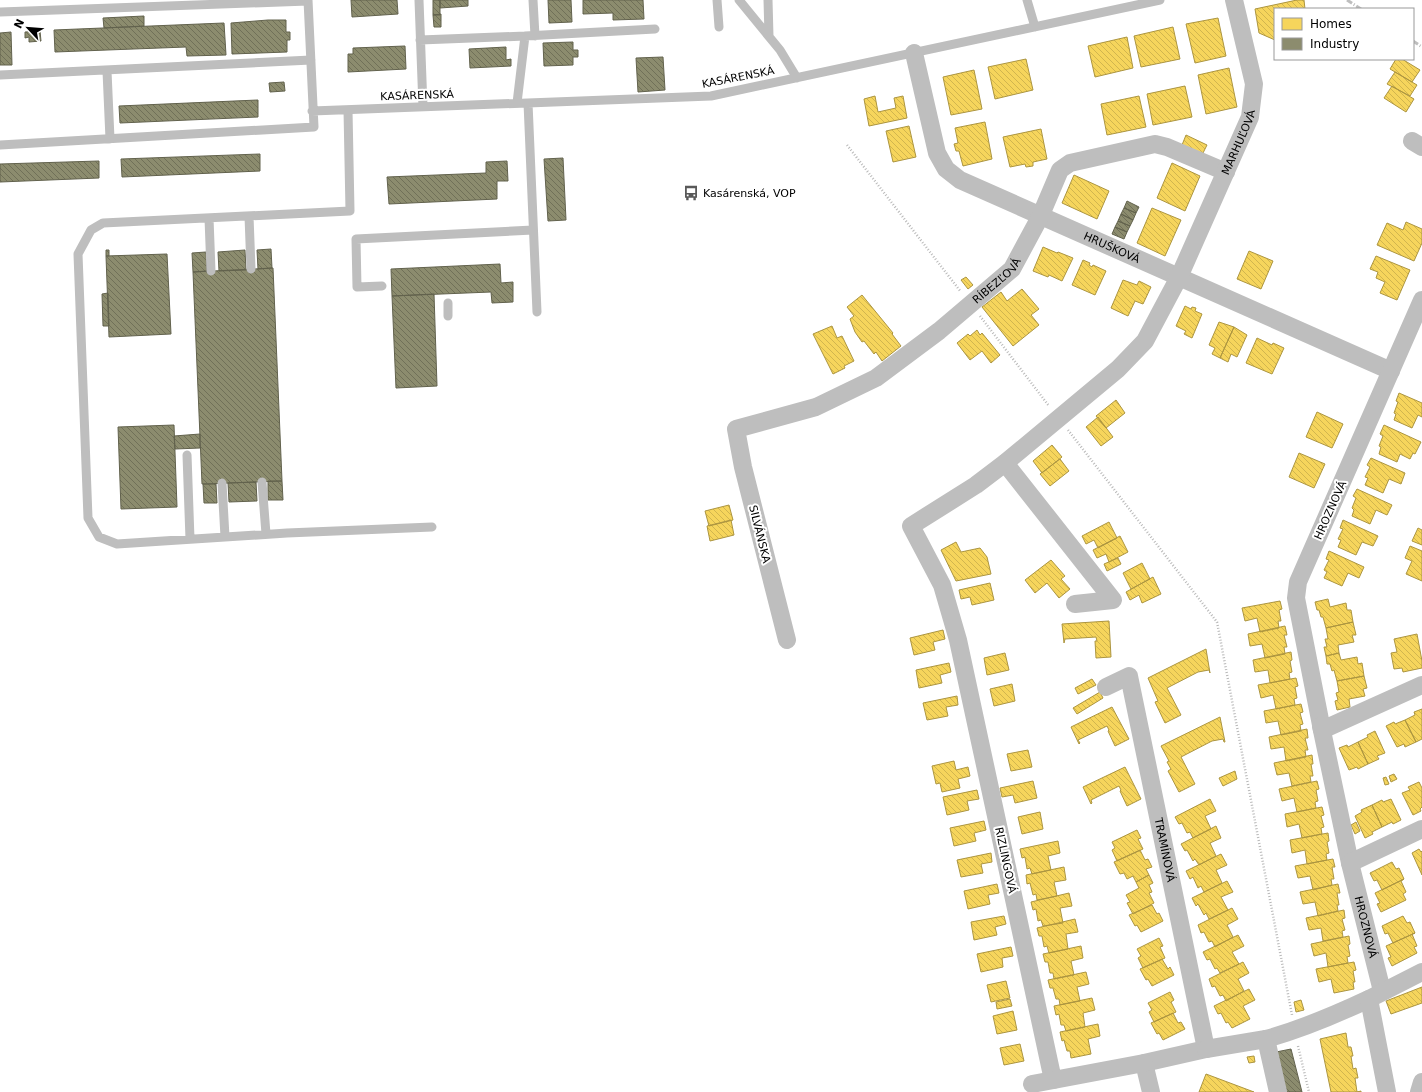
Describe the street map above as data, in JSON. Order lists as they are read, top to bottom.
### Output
{
  "streets": {
    "street": [
      "MARHUĽOVÁ",
      "HRUŠKOVÁ",
      "RÍBEZĽOVÁ",
      "HROZNOVÁ",
      "SILVÁNSKA",
      "TRAMÍNOVÁ",
      "RIZLINGOVÁ"
    ],
    "lane": ["KASÁRENSKÁ"]
  },
  "crossings": [
    ["KASÁRENSKÁ", "HRUŠKOVÁ"],
    ["MARHUĽOVÁ", "HRUŠKOVÁ"],
    ["MARHUĽOVÁ", "RÍBEZĽOVÁ"],
    ["MARHUĽOVÁ", "RIZLINGOVÁ"],
    ["HRUŠKOVÁ", "RÍBEZĽOVÁ"],
    ["HRUŠKOVÁ", "HROZNOVÁ"],
    ["RÍBEZĽOVÁ", "SILVÁNSKA"]
  ],
  "places": {
    "bus stop": ["Kasárenská, VOP"]
  },
  "legend": ["Homes", "Industry"],
  "north": "top left"
}
